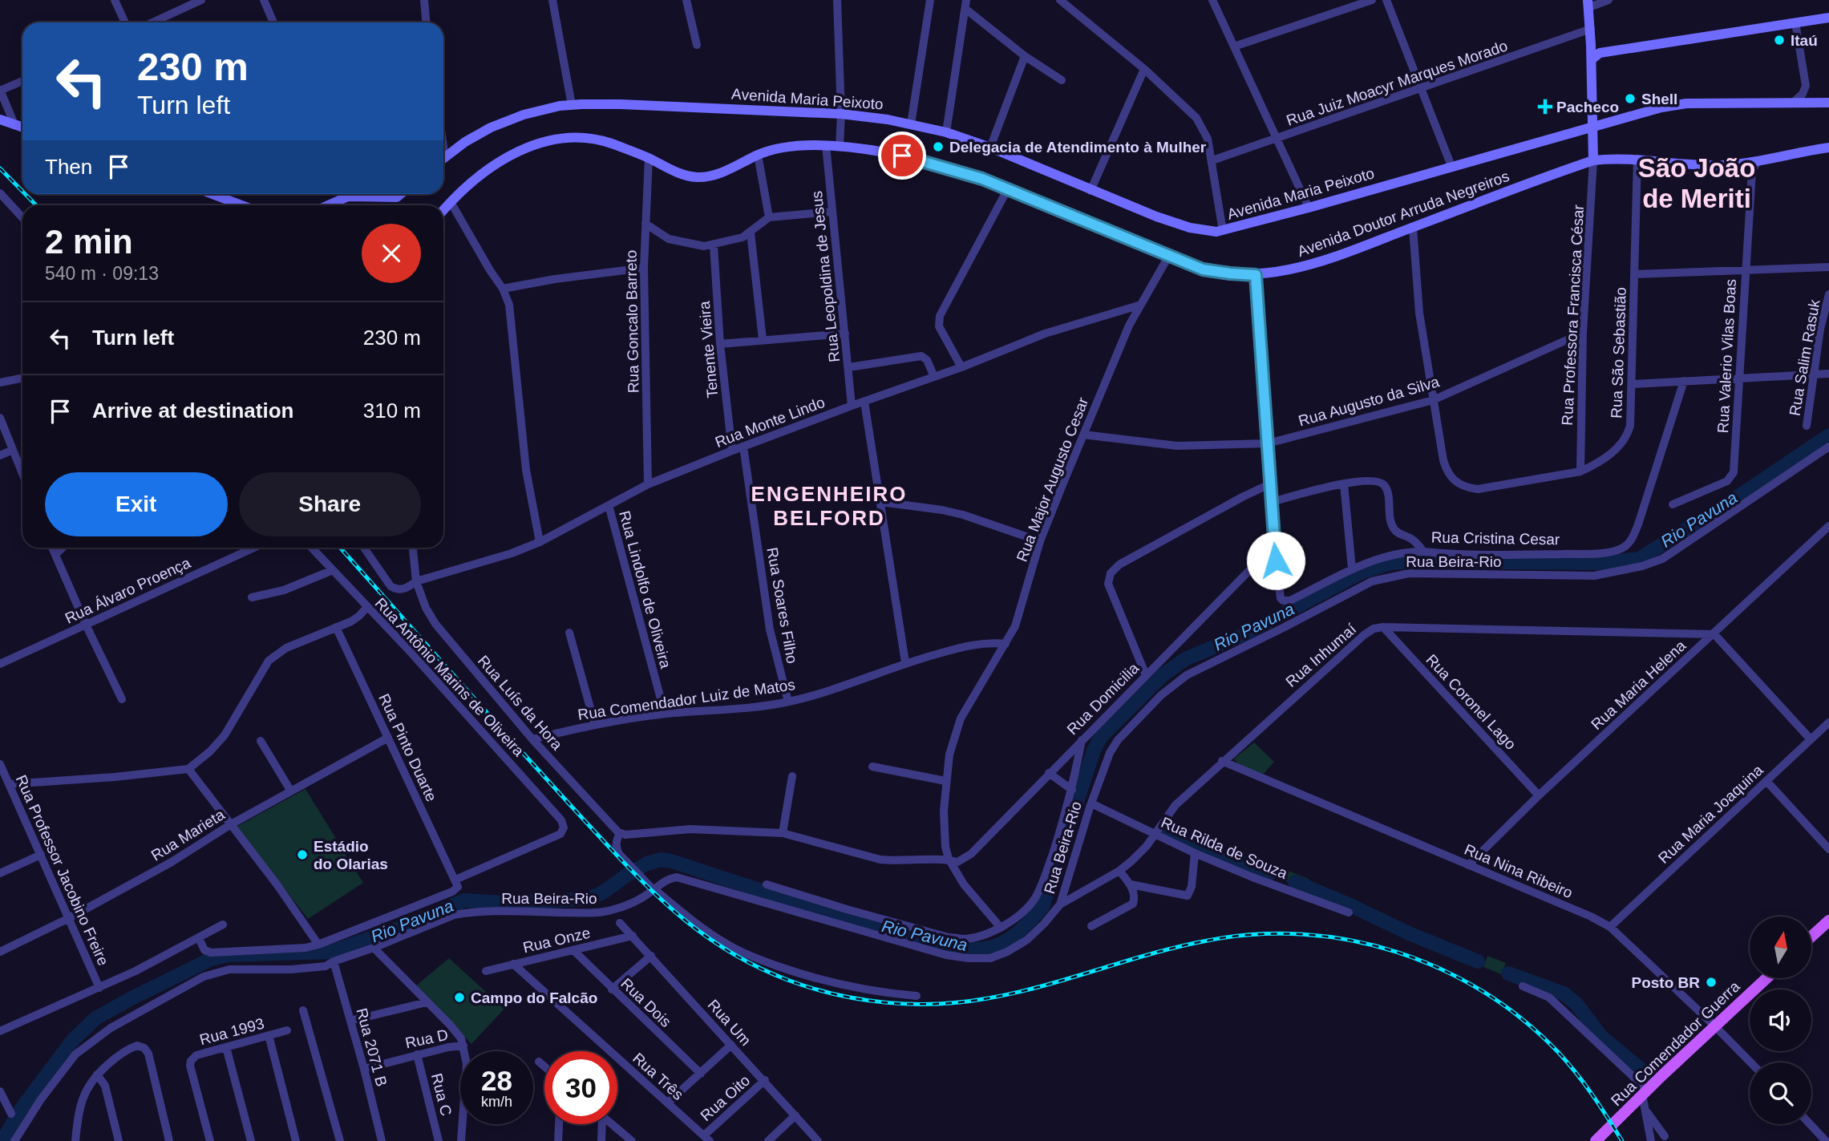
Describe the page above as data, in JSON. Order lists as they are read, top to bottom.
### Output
{
  "streets": {
    "main road": ["Avenida Maria Peixoto", "Avenida Doutor Arruda Negreiros", "Rua Comendador Guerra"],
    "street": [
      "Rua Juiz Moacyr Marques Morado",
      "Rua Leopoldina de Jesus",
      "Rua Professora Francisca César",
      "Rua Goncalo Barreto",
      "Tenente Vieira",
      "Rua São Sebastião",
      "Rua Valerio Vilas Boas",
      "Rua Salim Rasuk",
      "Rua Augusto da Silva",
      "Rua Monte Lindo",
      "Rua Major Augusto Cesar",
      "Rua Cristina Cesar",
      "Rua Beira-Rio",
      "Rua Lindolfo de Oliveira",
      "Rua Álvaro Proença",
      "Rua Soares Filho",
      "Rua Inhumaí",
      "Rua Antônio Marins de Oliveira",
      "Rua Maria Helena",
      "Rua Domicilia",
      "Rua Comendador Luiz de Matos",
      "Rua Coronel Lago",
      "Rua Luís da Hora",
      "Rua Pinto Duarte",
      "Rua Maria Joaquina",
      "Rua Marieta",
      "Rua Rilda de Souza",
      "Rua Professor Jacobino Freire",
      "Rua Nina Ribeiro",
      "Rua Onze",
      "Rua Dois",
      "Rua Um",
      "Rua 1993",
      "Rua D",
      "Rua 2071 B",
      "Rua Três",
      "Rua C",
      "Rua Oito"
    ]
  },
  "crossings": [
    ["Avenida Doutor Arruda Negreiros", "Rua Leopoldina de Jesus"],
    ["Avenida Doutor Arruda Negreiros", "Rua Professora Francisca César"],
    ["Avenida Doutor Arruda Negreiros", "Rua Goncalo Barreto"],
    ["Avenida Doutor Arruda Negreiros", "Rua São Sebastião"],
    ["Avenida Doutor Arruda Negreiros", "Rua Valerio Vilas Boas"],
    ["Avenida Doutor Arruda Negreiros", "Rua Major Augusto Cesar"],
    ["Rua Leopoldina de Jesus", "Rua Monte Lindo"],
    ["Rua Professora Francisca César", "Rua São Sebastião"],
    ["Rua Professora Francisca César", "Rua Augusto da Silva"],
    ["Rua Goncalo Barreto", "Rua Monte Lindo"],
    ["Tenente Vieira", "Rua Monte Lindo"],
    ["Rua São Sebastião", "Rua Augusto da Silva"],
    ["Rua Augusto da Silva", "Rua Major Augusto Cesar"],
    ["Rua Monte Lindo", "Rua Major Augusto Cesar"],
    ["Rua Monte Lindo", "Rua Lindolfo de Oliveira"],
    ["Rua Monte Lindo", "Rua Soares Filho"],
    ["Rua Monte Lindo", "Rua Luís da Hora"],
    ["Rua Major Augusto Cesar", "Rua Domicilia"],
    ["Rua Major Augusto Cesar", "Rua Comendador Luiz de Matos"],
    ["Rua Beira-Rio", "Rua Inhumaí"],
    ["Rua Beira-Rio", "Rua Rilda de Souza"],
    ["Rua Beira-Rio", "Rua 2071 B"],
    ["Rua Lindolfo de Oliveira", "Rua Comendador Luiz de Matos"],
    ["Rua Soares Filho", "Rua Comendador Luiz de Matos"],
    ["Rua Inhumaí", "Rua Maria Helena"],
    ["Rua Inhumaí", "Rua Coronel Lago"],
    ["Rua Inhumaí", "Rua Rilda de Souza"],
    ["Rua Inhumaí", "Rua Nina Ribeiro"],
    ["Rua Antônio Marins de Oliveira", "Rua Pinto Duarte"],
    ["Rua Maria Helena", "Rua Coronel Lago"],
    ["Rua Maria Helena", "Rua Nina Ribeiro"],
    ["Rua Domicilia", "Rua Luís da Hora"],
    ["Rua Comendador Luiz de Matos", "Rua Luís da Hora"],
    ["Rua Pinto Duarte", "Rua Marieta"],
    ["Rua Maria Joaquina", "Rua Nina Ribeiro"],
    ["Rua Marieta", "Rua Professor Jacobino Freire"],
    ["Rua Nina Ribeiro", "Rua Comendador Guerra"],
    ["Rua Onze", "Rua Dois"],
    ["Rua Onze", "Rua Um"],
    ["Rua Onze", "Rua Três"],
    ["Rua Um", "Rua Oito"],
    ["Rua D", "Rua 2071 B"],
    ["Rua D", "Rua C"],
    ["Rua Três", "Rua Oito"]
  ],
  "districts": ["São João de Meriti", "ENGENHEIRO BELFORD"],
  "water": ["Rio Pavuna"],
  "places": {
    "other": [
      "Itaú",
      "Shell",
      "Delegacia de Atendimento à Mulher",
      "Estádio do Olarias",
      "Posto BR",
      "Campo do Falcão"
    ],
    "health": ["Pacheco"]
  },
  "north": "top",
  "page": {
    "turn": ["230 m", "Turn left"],
    "then": "Then",
    "heading": ["2 min", "540 m · 09:13"],
    "list": [
      {
        "name": "Turn left",
        "value": "230 m"
      },
      {
        "name": "Arrive at destination",
        "value": "310 m"
      }
    ],
    "buttons": ["Exit", "Share"],
    "speed": "28 km/h",
    "limit": "30"
  }
}
